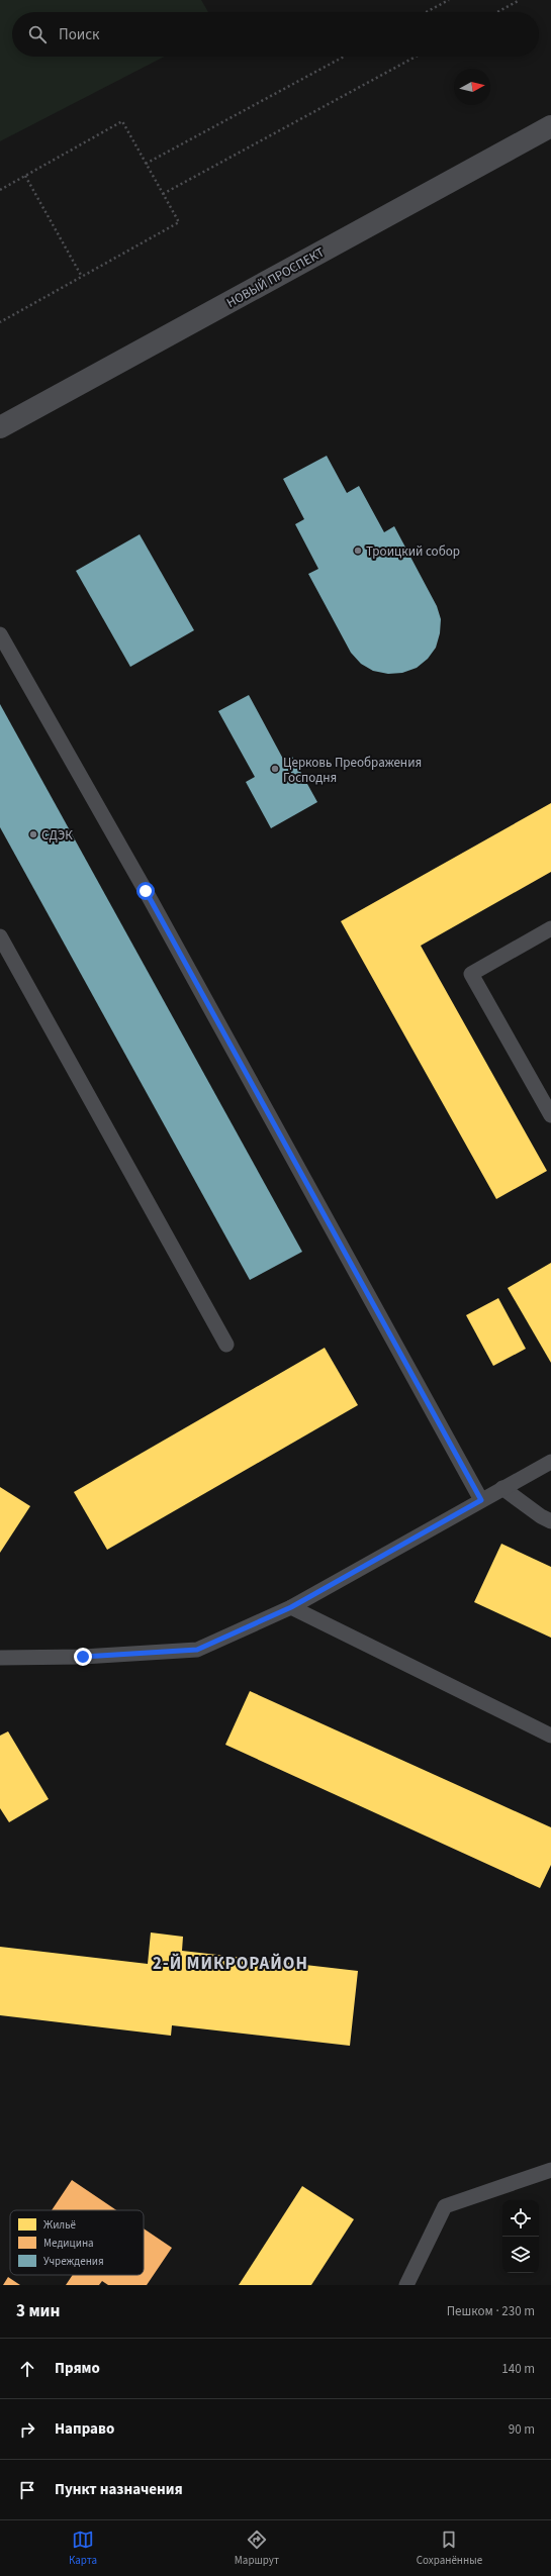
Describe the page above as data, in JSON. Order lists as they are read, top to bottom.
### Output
{
  "streets": {
    "street": ["НОВЫЙ ПРОСПЕКТ"]
  },
  "districts": ["2-Й МИКРОРАЙОН"],
  "places": ["Троицкий собор", "Церковь Преображения Господня", "СДЭК"],
  "legend": ["Жильё", "Медицина", "Учреждения"],
  "north": "right",
  "page": {
    "search": "Поиск",
    "heading": ["3 мин", "Пешком · 230 m"],
    "list": [
      ["Прямо", "140 m"],
      ["Направо", "90 m"],
      "Пункт назначения"
    ],
    "nav": ["Карта", "Маршрут", "Сохранённые"]
  }
}
